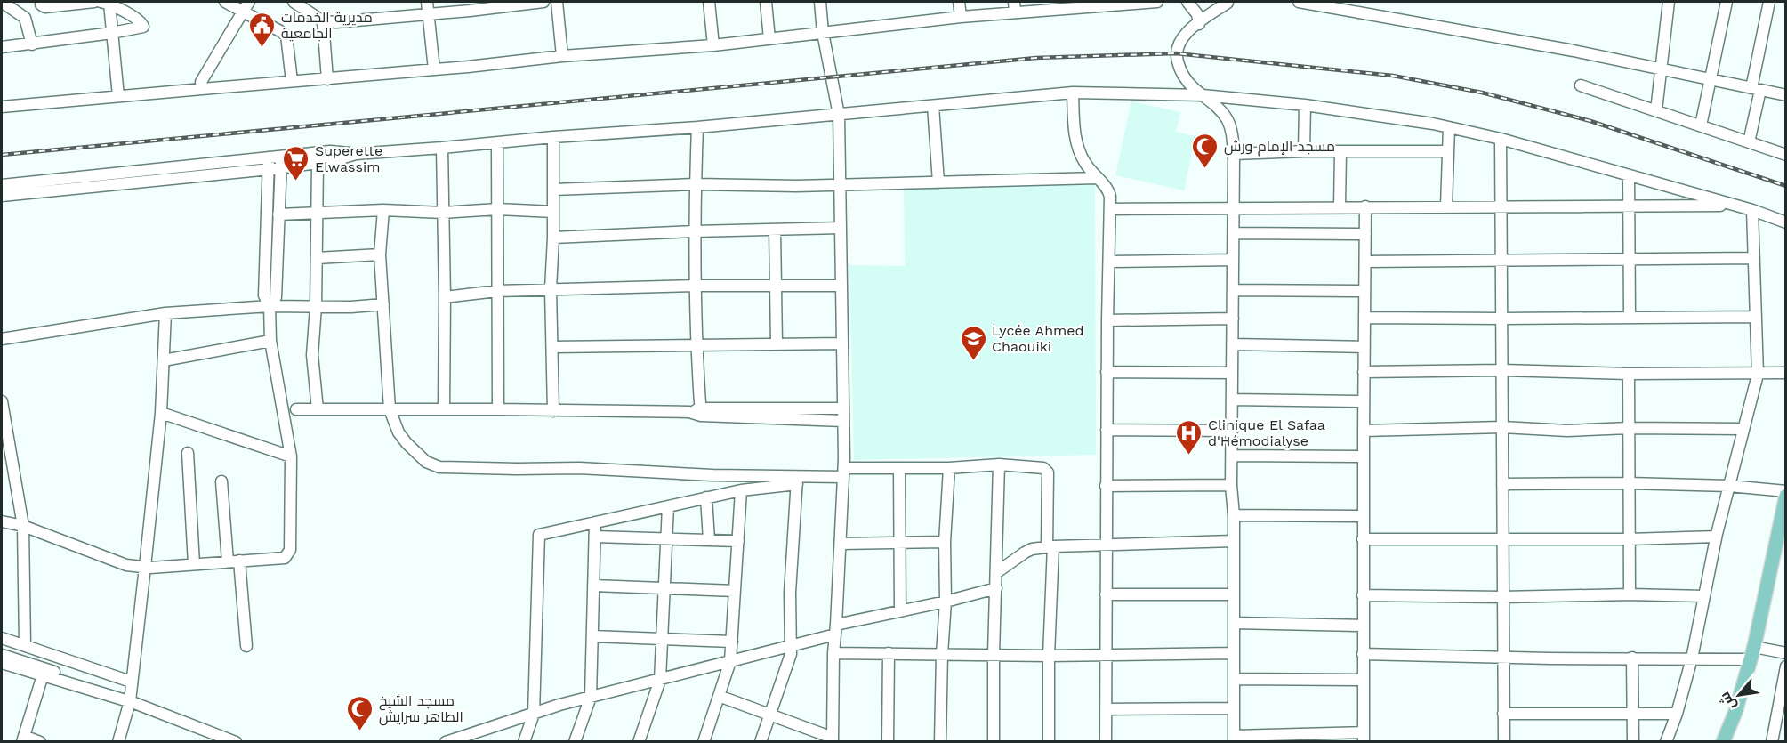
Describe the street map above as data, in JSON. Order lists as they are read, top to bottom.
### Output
{
  "places": {
    "public building": ["مديرية الخدمات الجامعية"],
    "mosque": ["مسجد الإمام ورش", "مسجد الشيخ الطاهر سرايش"],
    "supermarket": ["Superette Elwassim"],
    "school or university": ["Lycée Ahmed Chaouiki"],
    "hospital": ["Clinique El Safaa d'Hémodialyse"]
  },
  "north": "bottom left"
}
